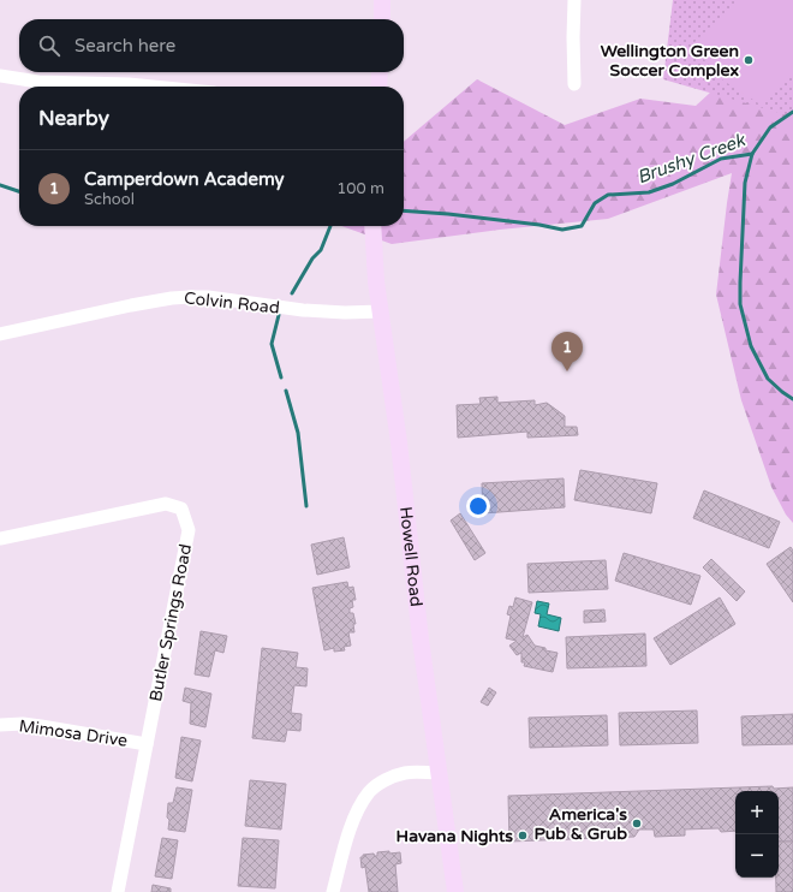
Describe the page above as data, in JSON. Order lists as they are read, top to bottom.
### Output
{
  "streets": {
    "main road": ["Howell Road"],
    "street": ["Colvin Road", "Butler Springs Road", "Mimosa Drive"]
  },
  "crossings": [
    ["Colvin Road", "Howell Road"],
    ["Butler Springs Road", "Mimosa Drive"]
  ],
  "water": ["Brushy Creek"],
  "places": ["Wellington Green Soccer Complex", "America's Pub & Grub", "Havana Nights"],
  "page": {
    "search": "Search here",
    "heading": "Nearby",
    "list": [
      {
        "mark": "1",
        "name": "Camperdown Academy",
        "note": "School",
        "value": "100 m"
      }
    ],
    "pins": "1",
    "map_buttons": ["+", "−"]
  }
}
